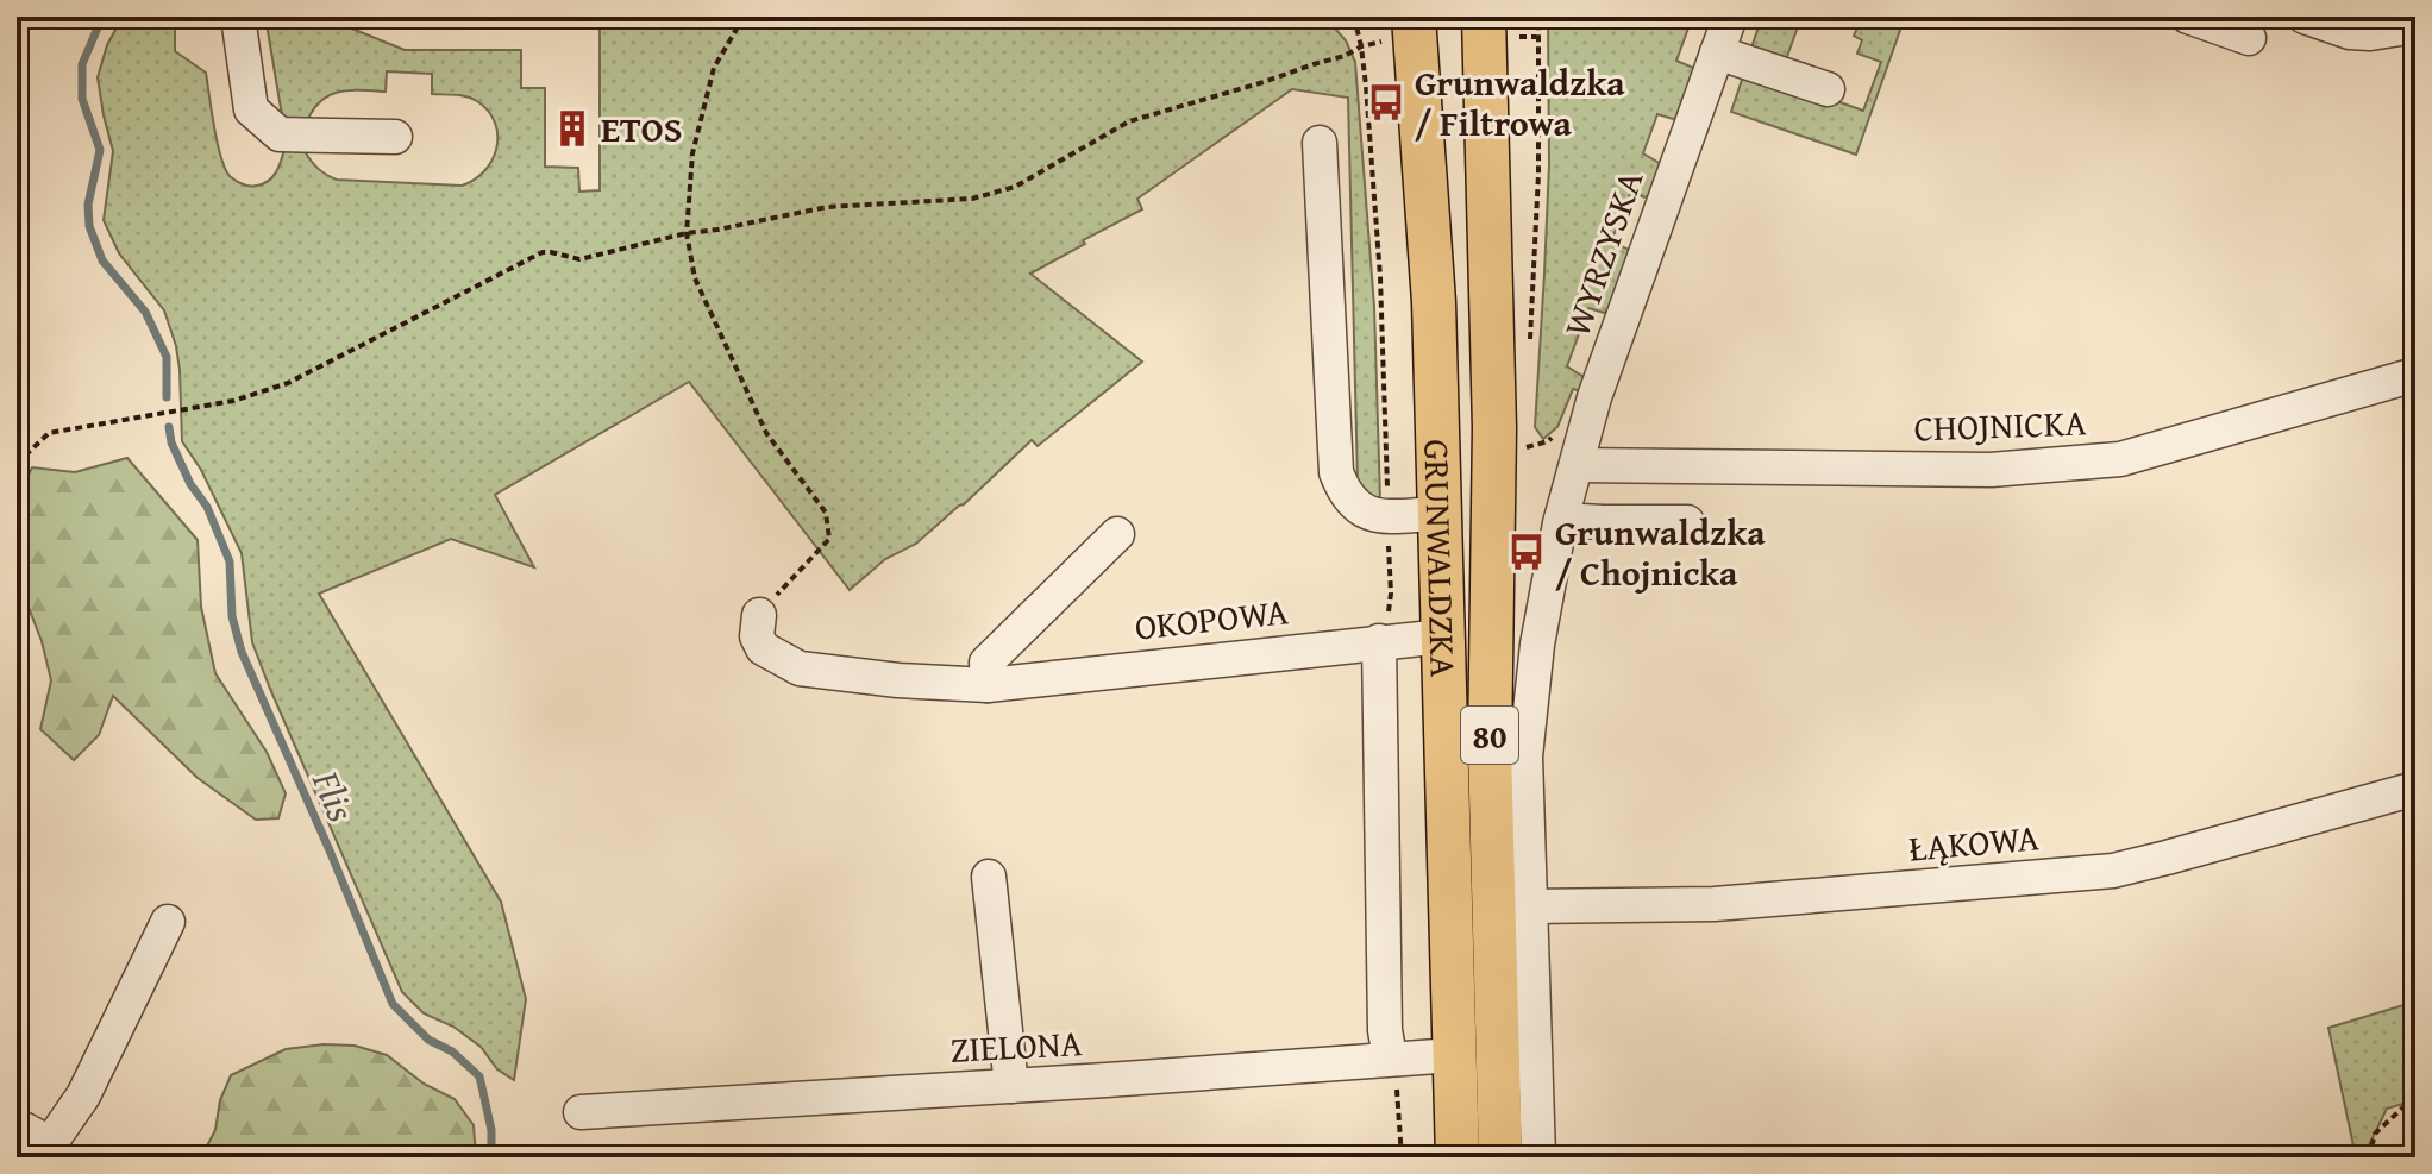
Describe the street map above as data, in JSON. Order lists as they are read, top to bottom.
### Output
{
  "streets": {
    "main road": ["GRUNWALDZKA", "80"],
    "street": [
      "WYRZYSKA",
      "CHOJNICKA",
      "OKOPOWA",
      "ŁĄKOWA",
      "ZIELONA"
    ]
  },
  "crossings": [
    ["WYRZYSKA", "CHOJNICKA"],
    ["WYRZYSKA", "ŁĄKOWA"],
    ["GRUNWALDZKA", "OKOPOWA"],
    ["GRUNWALDZKA", "ZIELONA"]
  ],
  "water": ["Flis"],
  "places": {
    "bus stop": ["Grunwaldzka / Filtrowa", "Grunwaldzka / Chojnicka"],
    "building": ["ETOS"]
  }
}
